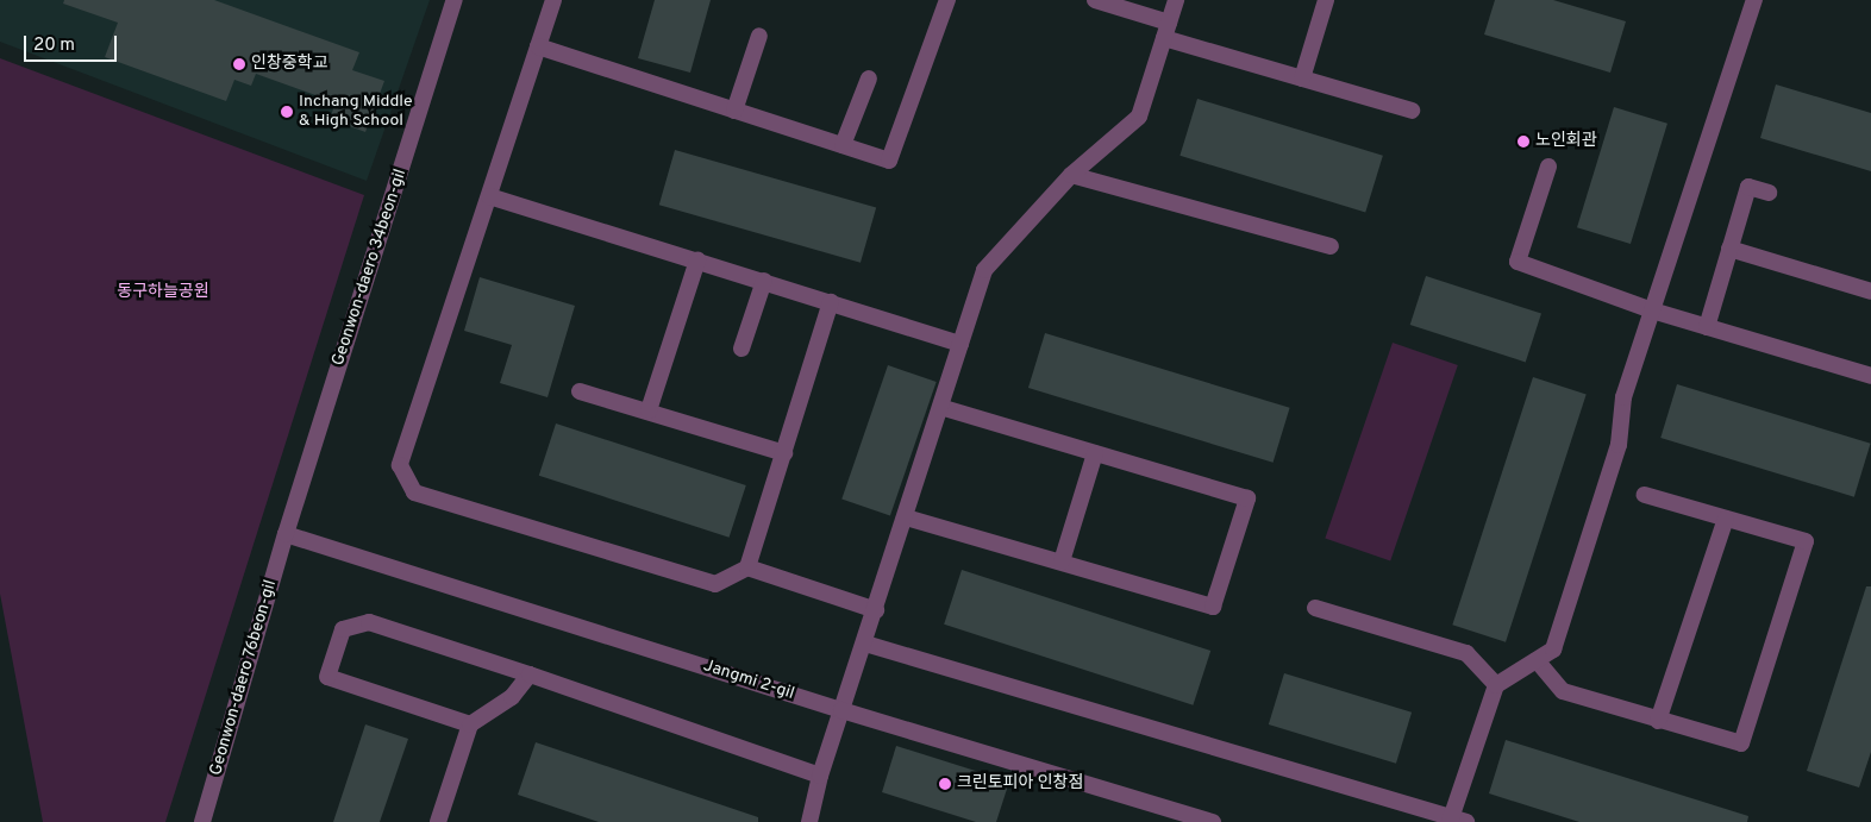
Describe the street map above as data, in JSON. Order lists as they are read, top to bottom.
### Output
{
  "streets": {
    "street": ["Geonwon-daero 34beon-gil", "Geonwon-daero 76beon-gil", "Jangmi 2-gil"]
  },
  "crossings": [
    ["Geonwon-daero 34beon-gil", "Geonwon-daero 76beon-gil"],
    ["Geonwon-daero 34beon-gil", "Jangmi 2-gil"],
    ["Geonwon-daero 76beon-gil", "Jangmi 2-gil"]
  ],
  "parks": ["동구하늘공원"],
  "places": [
    "인창중학교",
    "Inchang Middle & High School",
    "노인회관",
    "크린토피아 인창점"
  ],
  "scale_bar": "20 m"
}
